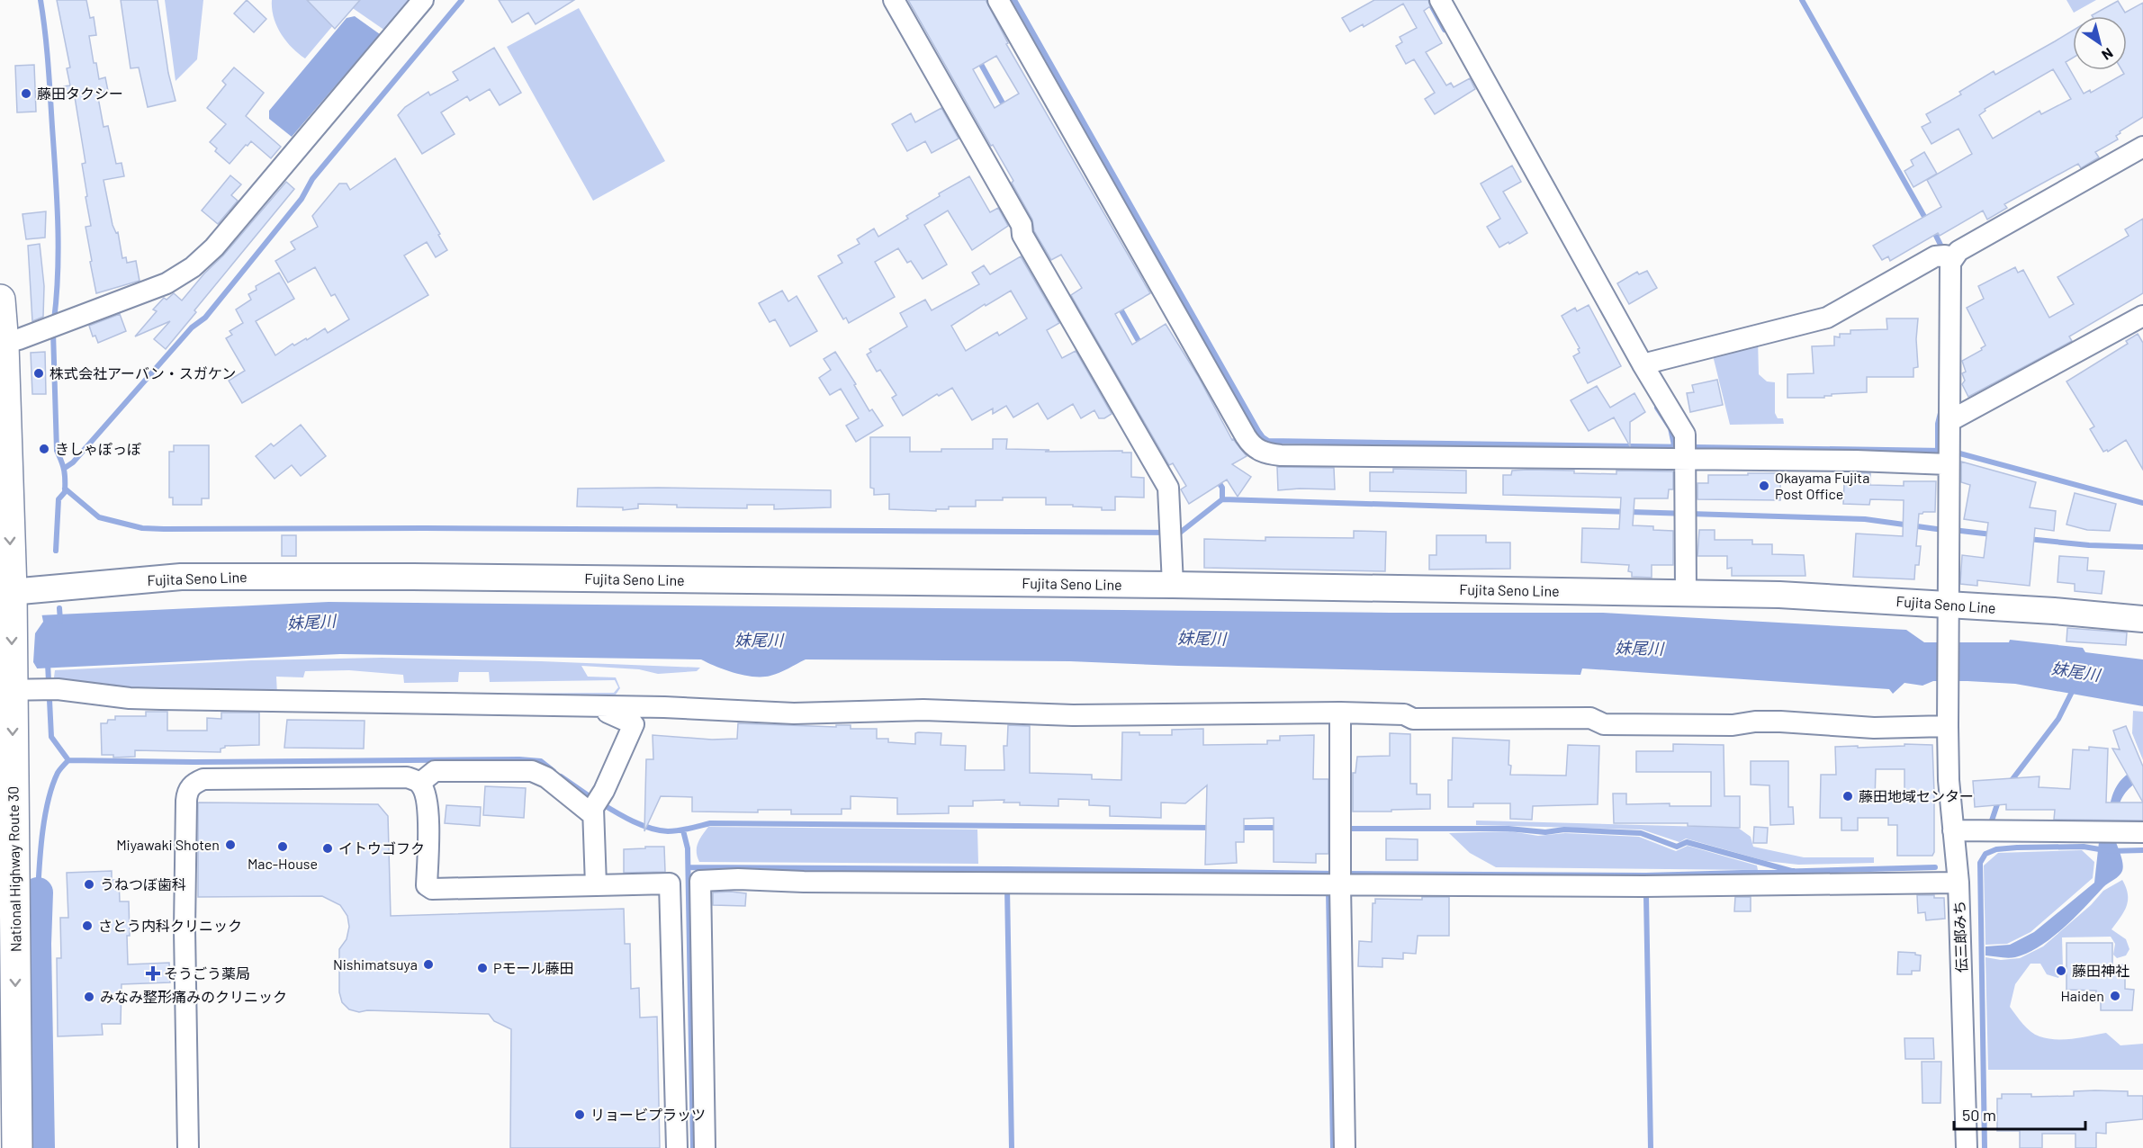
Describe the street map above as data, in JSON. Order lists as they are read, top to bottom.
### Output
{
  "streets": {
    "highway": ["National Highway Route 30"],
    "main road": ["Fujita Seno Line"],
    "street": ["伝三郎みち"]
  },
  "crossings": [
    ["Fujita Seno Line", "National Highway Route 30"],
    ["Fujita Seno Line", "伝三郎みち"]
  ],
  "one_way": ["National Highway Route 30"],
  "water": ["妹尾川"],
  "places": {
    "other": [
      "藤田タクシー",
      "株式会社アーバン・スガケン",
      "きしゃぽっぽ",
      "Okayama Fujita Post Office",
      "藤田地域センター",
      "Miyawaki Shoten",
      "Mac-House",
      "イトウゴフク",
      "うねつぼ歯科",
      "さとう内科クリニック",
      "Nishimatsuya",
      "Pモール藤田",
      "藤田神社",
      "Haiden",
      "みなみ整形痛みのクリニック",
      "リョービプラッツ"
    ],
    "health": ["そうごう薬局"]
  },
  "scale_bar": "50 m",
  "north": "bottom right"
}
